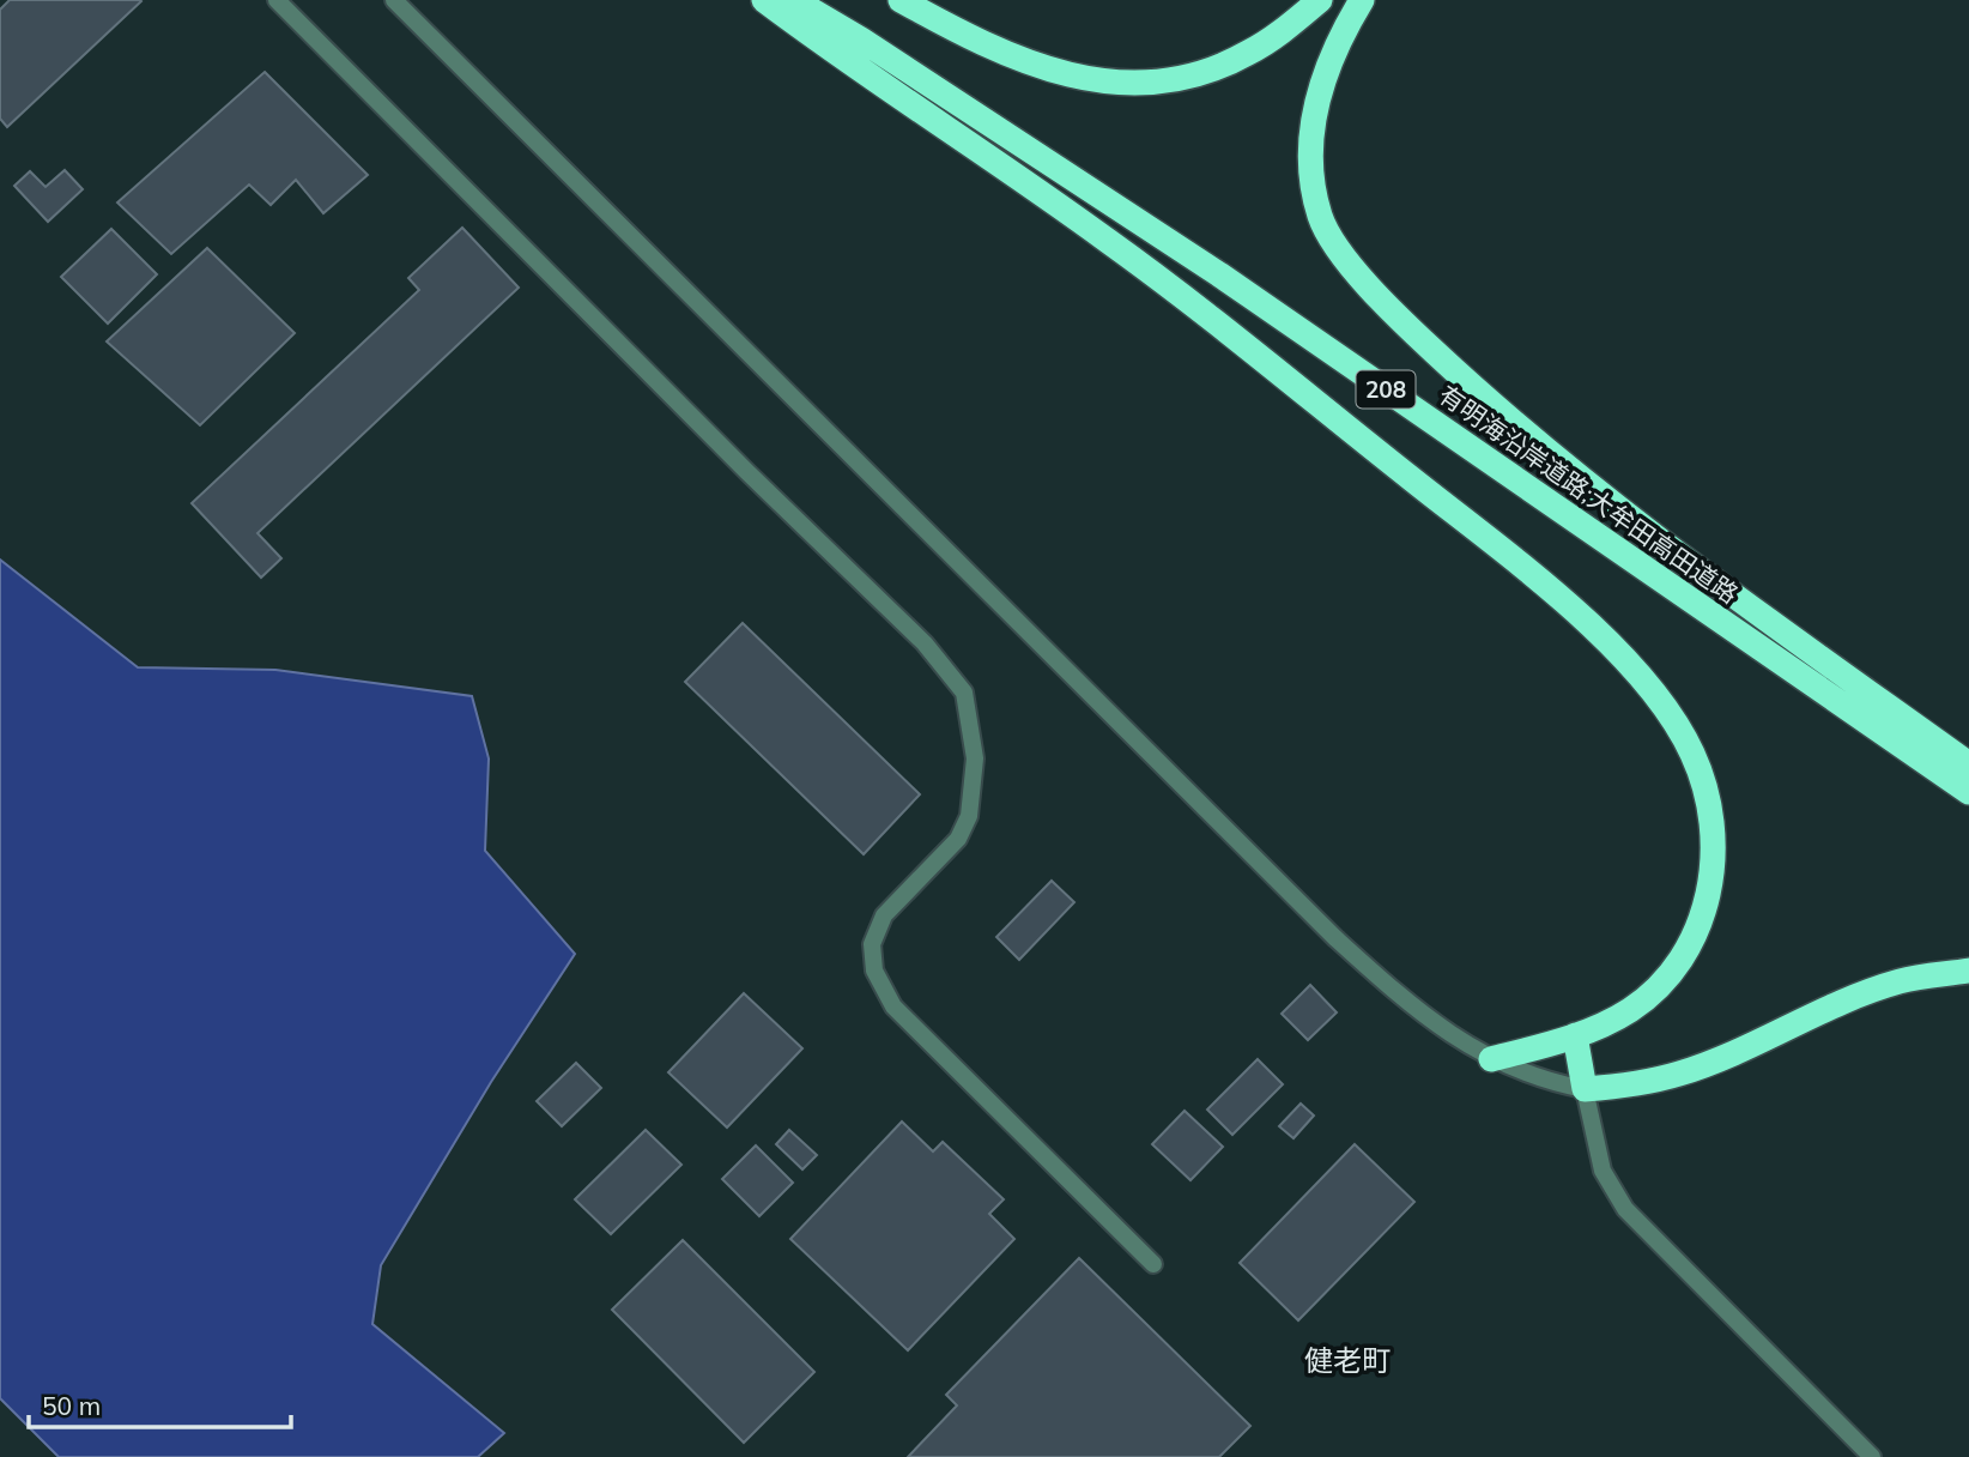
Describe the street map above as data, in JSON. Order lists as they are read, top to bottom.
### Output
{
  "streets": {
    "highway": ["208", "有明海沿岸道路;大牟田高田道路"]
  },
  "districts": ["健老町"],
  "scale_bar": "50 m"
}
